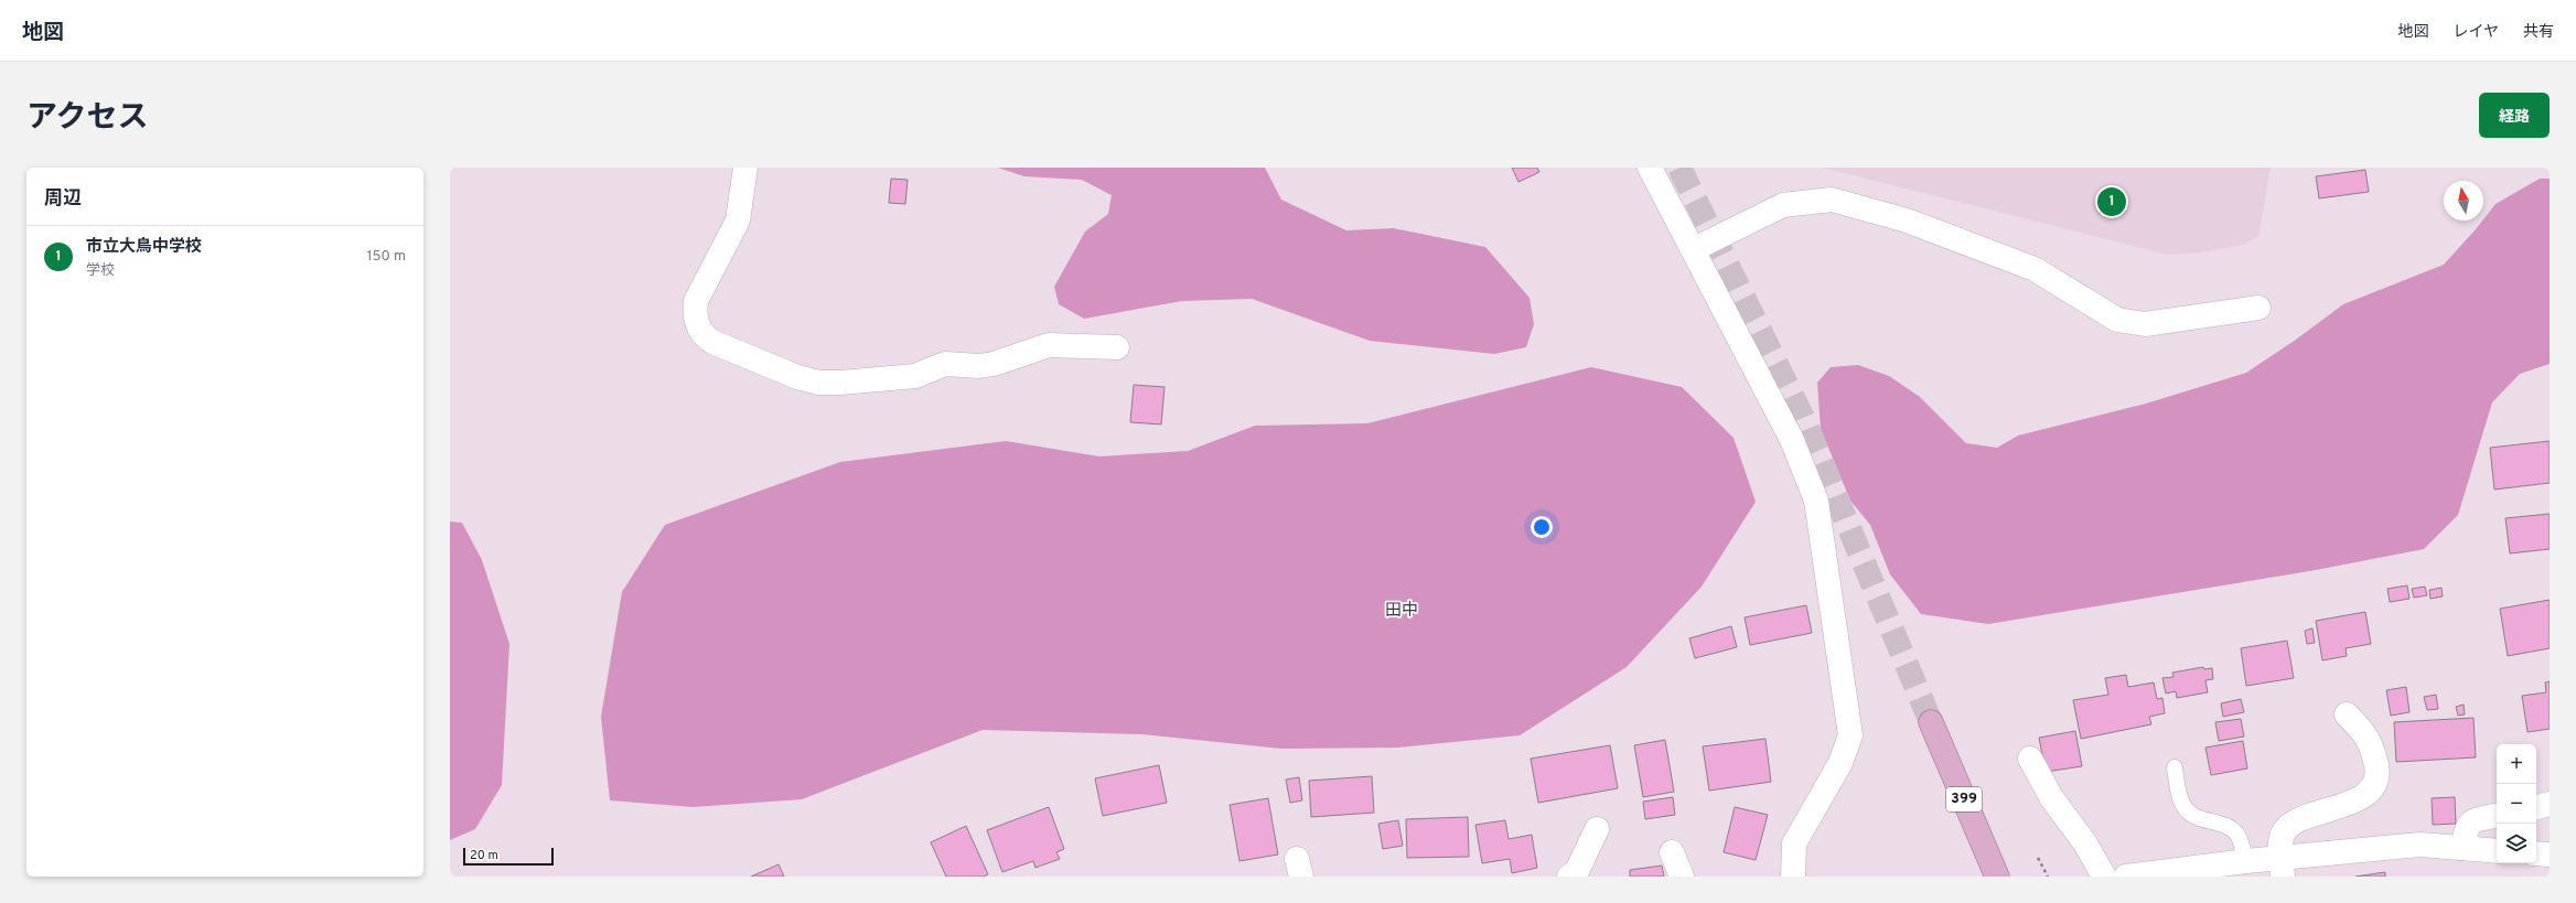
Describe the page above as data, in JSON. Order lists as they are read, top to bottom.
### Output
{
  "streets": {
    "highway": ["399"]
  },
  "districts": ["田中"],
  "scale_bar": "20 m",
  "north": "top",
  "page": {
    "header": "地図",
    "nav": ["地図", "レイヤ", "共有"],
    "title": "アクセス",
    "buttons": "経路",
    "heading": "周辺",
    "pins": "1",
    "list": [
      {
        "mark": "1",
        "name": "市立大鳥中学校",
        "note": "学校",
        "value": "150 m"
      }
    ],
    "map_buttons": ["+", "−"],
    "scale": "20 m"
  }
}
